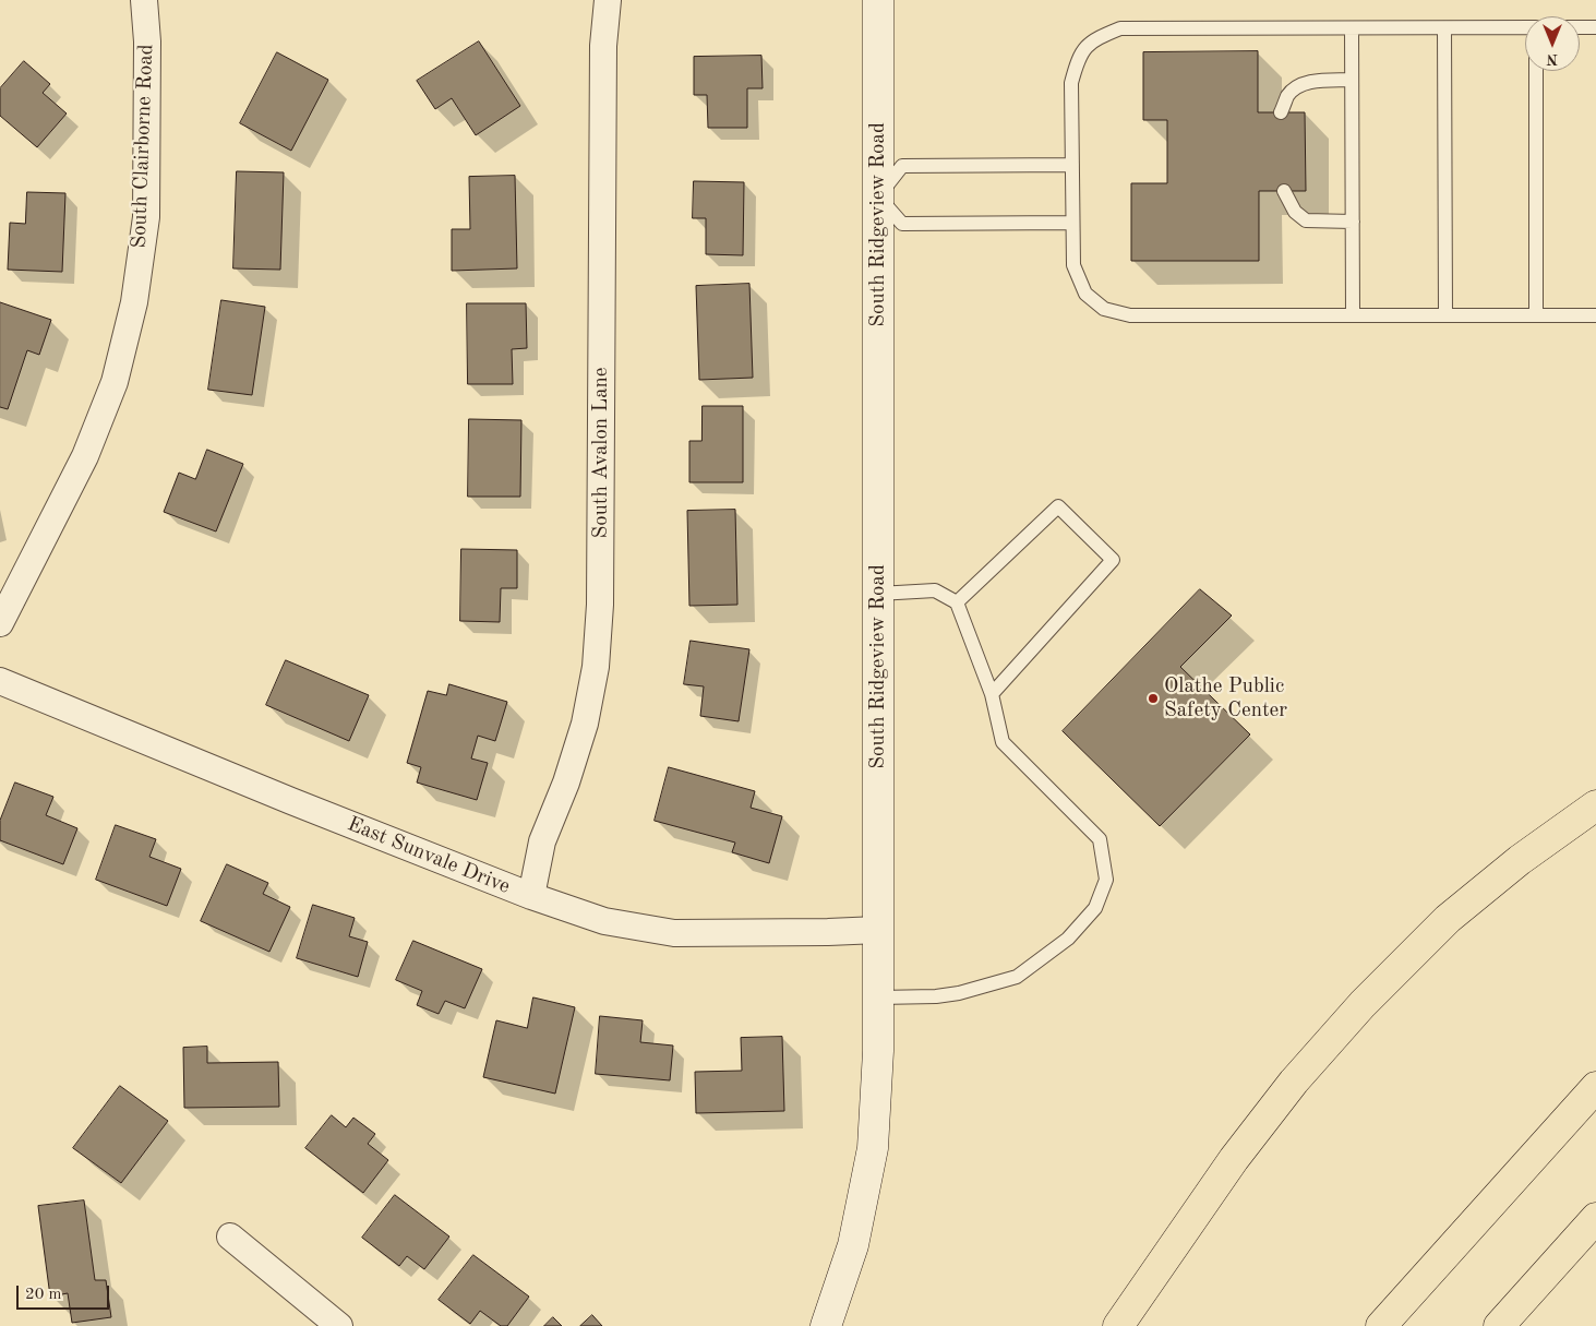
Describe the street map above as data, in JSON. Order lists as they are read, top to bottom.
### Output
{
  "streets": {
    "main road": ["South Ridgeview Road"],
    "street": ["South Clairborne Road", "South Avalon Lane", "East Sunvale Drive"]
  },
  "crossings": [
    ["South Ridgeview Road", "East Sunvale Drive"],
    ["South Avalon Lane", "East Sunvale Drive"]
  ],
  "places": ["Olathe Public Safety Center"],
  "scale_bar": "20 m",
  "north": "bottom"
}
